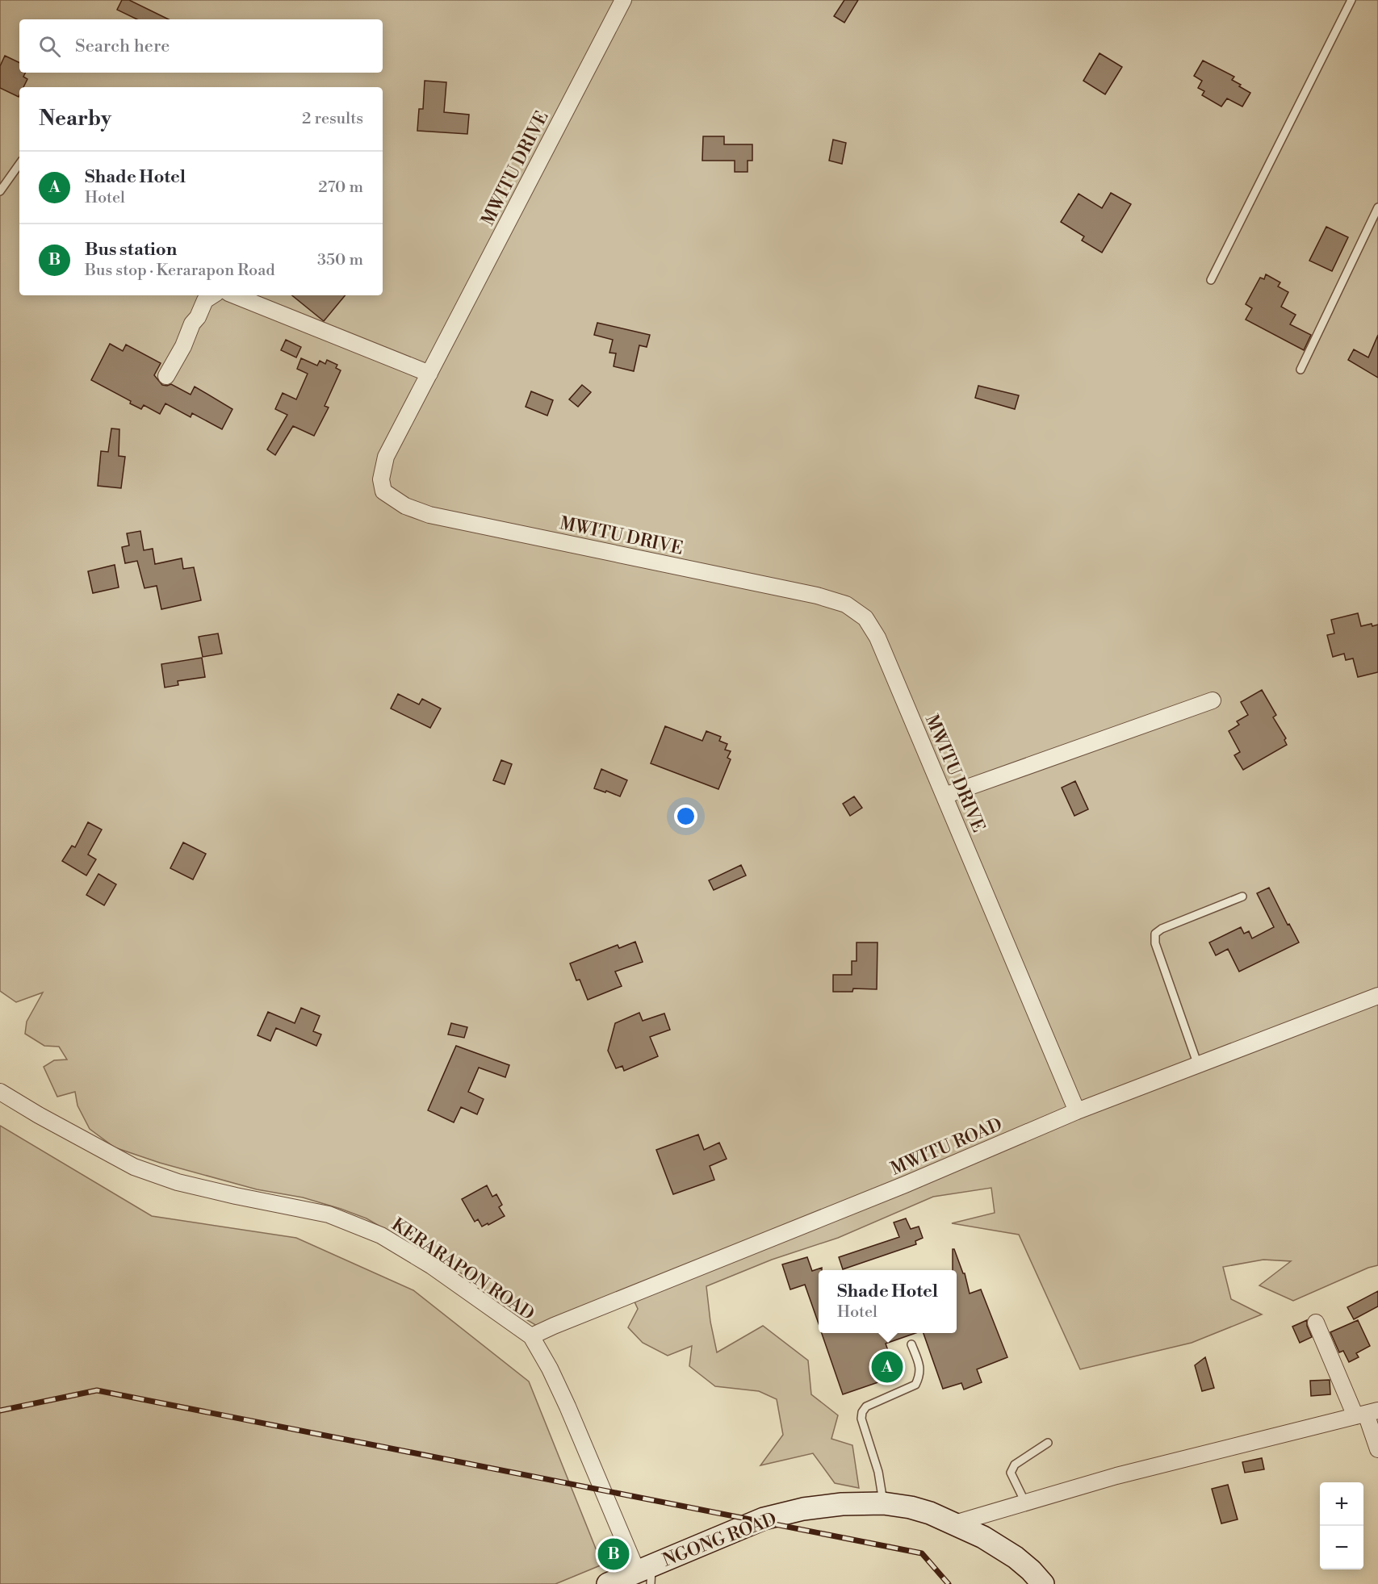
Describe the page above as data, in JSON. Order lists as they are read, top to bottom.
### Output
{
  "streets": {
    "main road": ["NGONG ROAD"],
    "street": ["MWITU DRIVE", "MWITU ROAD", "KERARAPON ROAD"]
  },
  "crossings": [
    ["MWITU DRIVE", "MWITU ROAD"],
    ["MWITU ROAD", "KERARAPON ROAD"],
    ["KERARAPON ROAD", "NGONG ROAD"]
  ],
  "page": {
    "search": "Search here",
    "heading": ["Nearby", "2 results"],
    "list": [
      {
        "mark": "A",
        "name": "Shade Hotel",
        "note": "Hotel",
        "value": "270 m"
      },
      {
        "mark": "B",
        "name": "Bus station",
        "note": "Bus stop · Kerarapon Road",
        "value": "350 m"
      }
    ],
    "popup": ["Shade Hotel", "Hotel"],
    "pins": ["A", "B"],
    "map_buttons": ["+", "−"]
  }
}
